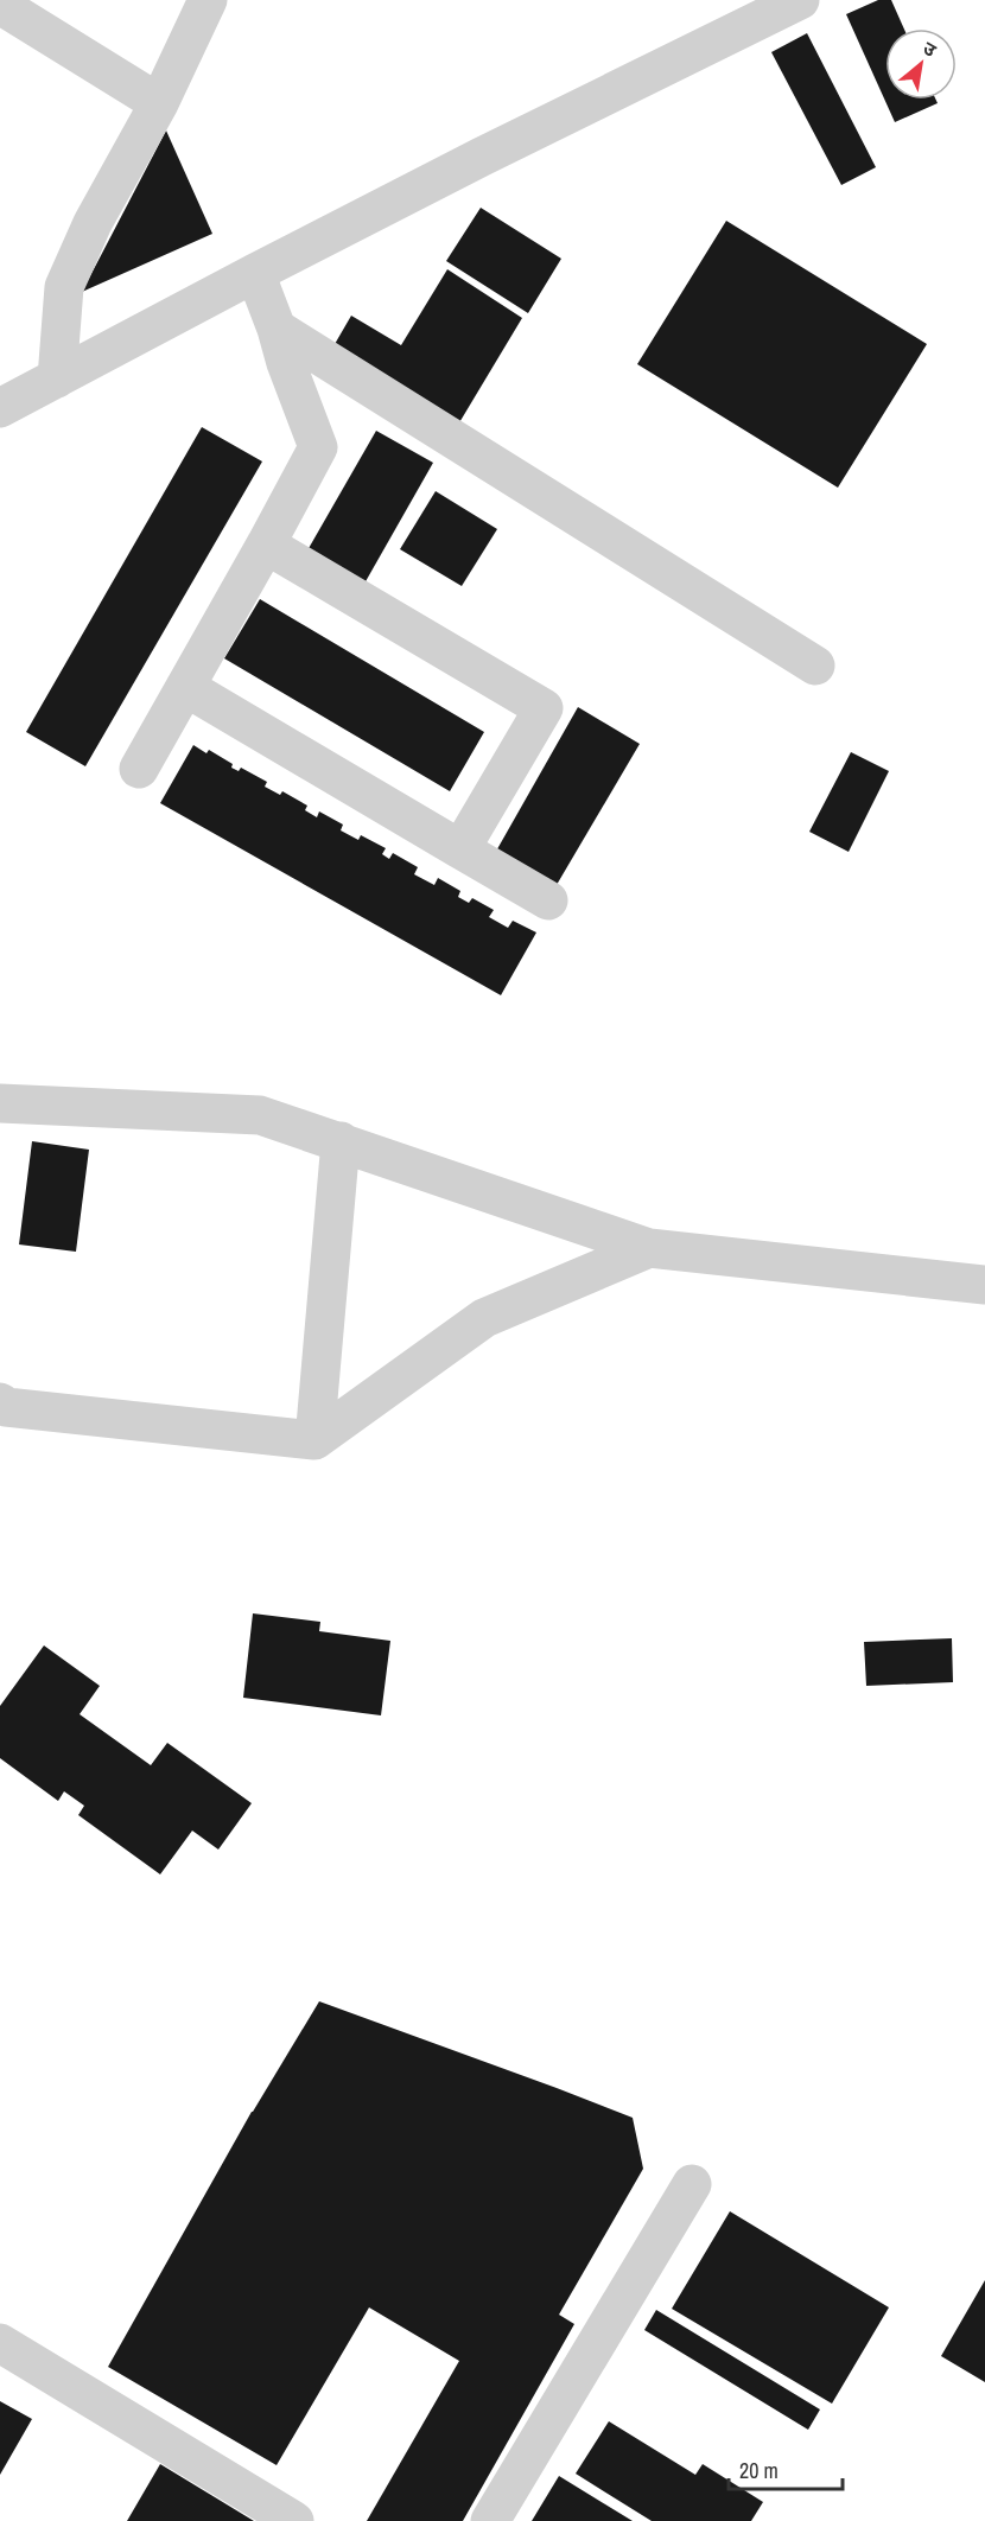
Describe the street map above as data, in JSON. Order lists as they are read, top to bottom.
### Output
{
  "scale_bar": "20 m",
  "north": "top right"
}
